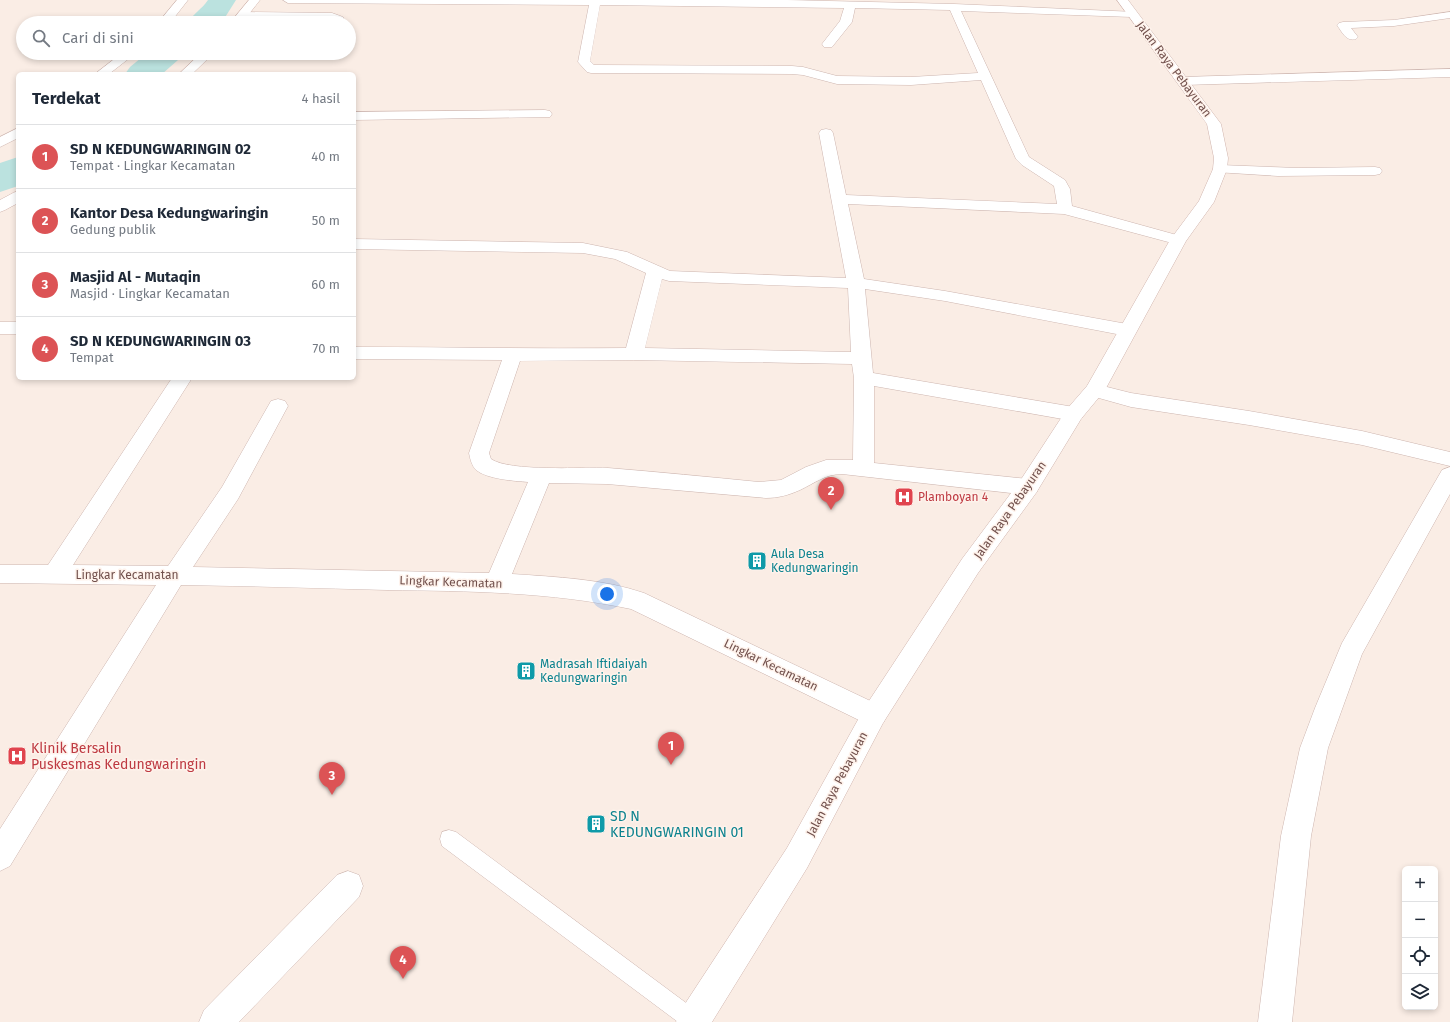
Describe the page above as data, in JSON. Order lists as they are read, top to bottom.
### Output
{
  "streets": {
    "street": ["Jalan Raya Pebayuran", "Lingkar Kecamatan"]
  },
  "crossings": [
    ["Jalan Raya Pebayuran", "Lingkar Kecamatan"]
  ],
  "places": {
    "hospital": ["Plamboyan 4", "Klinik Bersalin Puskesmas Kedungwaringin"],
    "building": ["Aula Desa Kedungwaringin", "Madrasah Iftidaiyah Kedungwaringin", "SD N KEDUNGWARINGIN 01"]
  },
  "page": {
    "search": "Cari di sini",
    "heading": ["Terdekat", "4 hasil"],
    "list": [
      {
        "mark": "1",
        "name": "SD N KEDUNGWARINGIN 02",
        "note": "Tempat · Lingkar Kecamatan",
        "value": "40 m"
      },
      {
        "mark": "2",
        "name": "Kantor Desa Kedungwaringin",
        "note": "Gedung publik",
        "value": "50 m"
      },
      {
        "mark": "3",
        "name": "Masjid Al - Mutaqin",
        "note": "Masjid · Lingkar Kecamatan",
        "value": "60 m"
      },
      {
        "mark": "4",
        "name": "SD N KEDUNGWARINGIN 03",
        "note": "Tempat",
        "value": "70 m"
      }
    ],
    "pins": [
      "2",
      "1",
      "3",
      "4"
    ],
    "map_buttons": ["+", "−"]
  }
}
